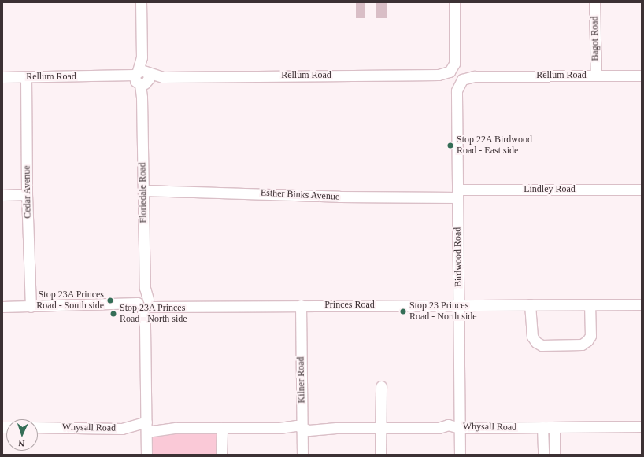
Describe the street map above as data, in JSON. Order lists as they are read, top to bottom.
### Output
{
  "streets": {
    "street": [
      "Bagot Road",
      "Rellum Road",
      "Lindley Road",
      "Cedar Avenue",
      "Floriedale Road",
      "Esther Binks Avenue",
      "Birdwood Road",
      "Princes Road",
      "Kilner Road",
      "Whysall Road"
    ]
  },
  "crossings": [
    ["Bagot Road", "Rellum Road"],
    ["Rellum Road", "Cedar Avenue"],
    ["Rellum Road", "Floriedale Road"],
    ["Rellum Road", "Birdwood Road"],
    ["Lindley Road", "Esther Binks Avenue"],
    ["Lindley Road", "Birdwood Road"],
    ["Cedar Avenue", "Princes Road"],
    ["Floriedale Road", "Esther Binks Avenue"],
    ["Floriedale Road", "Princes Road"],
    ["Floriedale Road", "Whysall Road"],
    ["Esther Binks Avenue", "Birdwood Road"],
    ["Birdwood Road", "Princes Road"],
    ["Birdwood Road", "Whysall Road"],
    ["Princes Road", "Kilner Road"],
    ["Kilner Road", "Whysall Road"]
  ],
  "places": [
    "Stop 22A Birdwood Road - East side",
    "Stop 23A Princes Road - South side",
    "Stop 23 Princes Road - North side",
    "Stop 23A Princes Road - North side"
  ],
  "north": "bottom"
}
